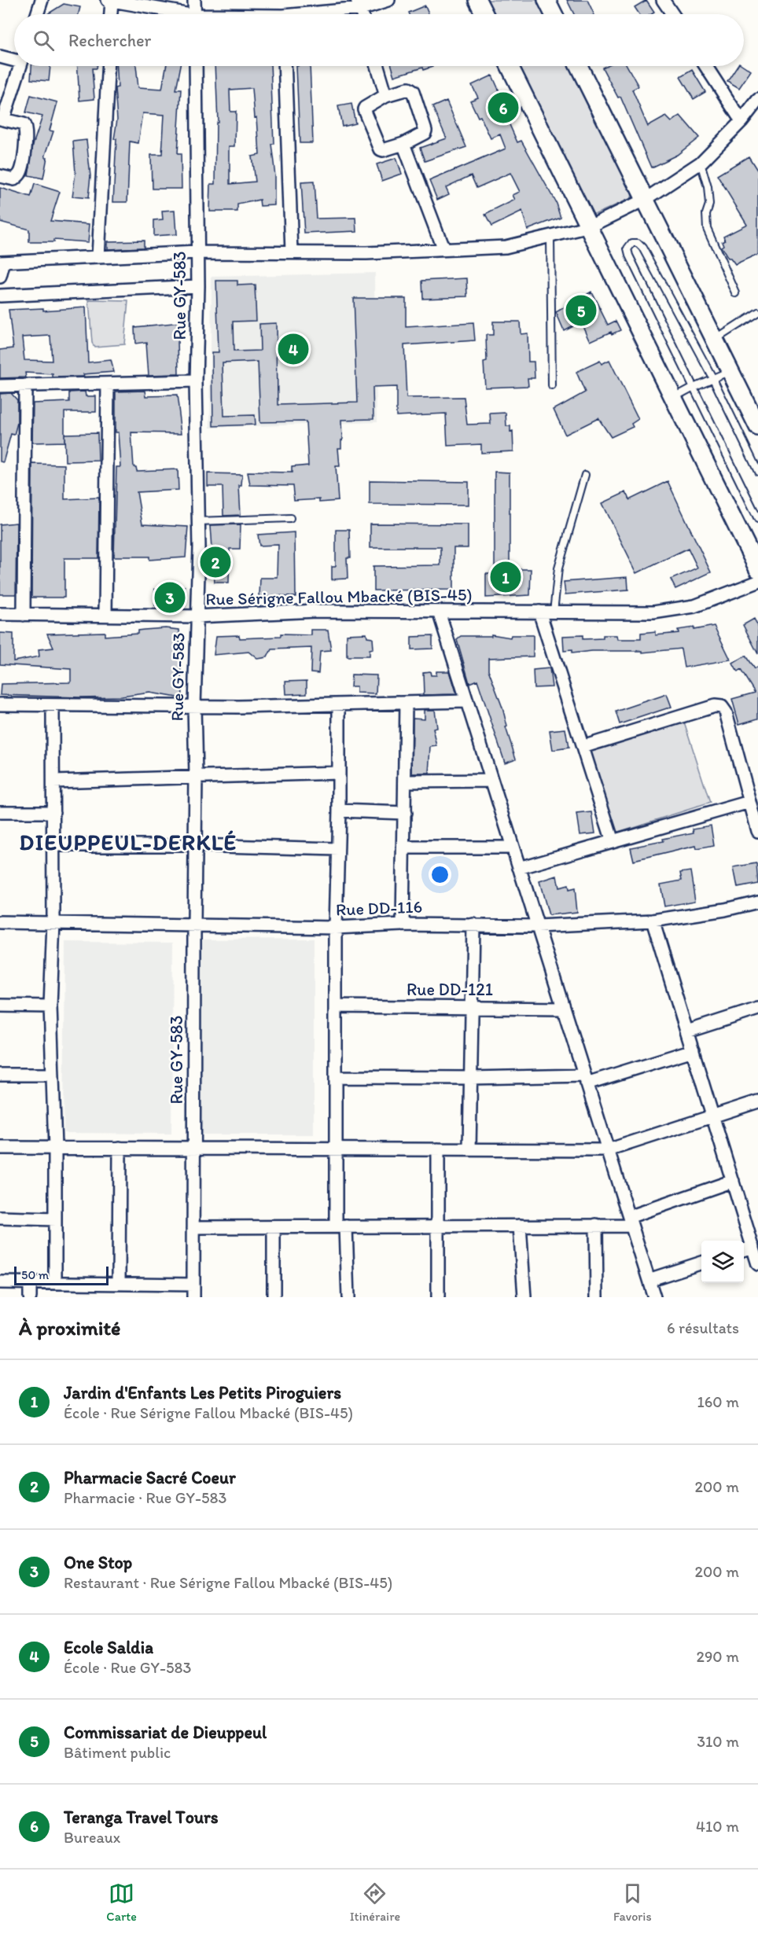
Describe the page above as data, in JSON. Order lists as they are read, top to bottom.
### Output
{
  "streets": {
    "street": [
      "Rue GY-583",
      "Rue Sérigne Fallou Mbacké (BIS-45)",
      "Rue DD-116",
      "Rue DD-121"
    ]
  },
  "crossings": [
    ["Rue GY-583", "Rue Sérigne Fallou Mbacké (BIS-45)"],
    ["Rue GY-583", "Rue DD-116"]
  ],
  "districts": ["DIEUPPEUL-DERKLÉ"],
  "scale_bar": "50 m",
  "page": {
    "search": "Rechercher",
    "pins": [
      "6",
      "5",
      "4",
      "2",
      "1",
      "3"
    ],
    "scale": "50 m",
    "heading": ["À proximité", "6 résultats"],
    "list": [
      {
        "mark": "1",
        "name": "Jardin d'Enfants Les Petits Piroguiers",
        "note": "École · Rue Sérigne Fallou Mbacké (BIS-45)",
        "value": "160 m"
      },
      {
        "mark": "2",
        "name": "Pharmacie Sacré Coeur",
        "note": "Pharmacie · Rue GY-583",
        "value": "200 m"
      },
      {
        "mark": "3",
        "name": "One Stop",
        "note": "Restaurant · Rue Sérigne Fallou Mbacké (BIS-45)",
        "value": "200 m"
      },
      {
        "mark": "4",
        "name": "Ecole Saldia",
        "note": "École · Rue GY-583",
        "value": "290 m"
      },
      {
        "mark": "5",
        "name": "Commissariat de Dieuppeul",
        "note": "Bâtiment public",
        "value": "310 m"
      },
      {
        "mark": "6",
        "name": "Teranga Travel Tours",
        "note": "Bureaux",
        "value": "410 m"
      }
    ],
    "nav": ["Carte", "Itinéraire", "Favoris"]
  }
}
